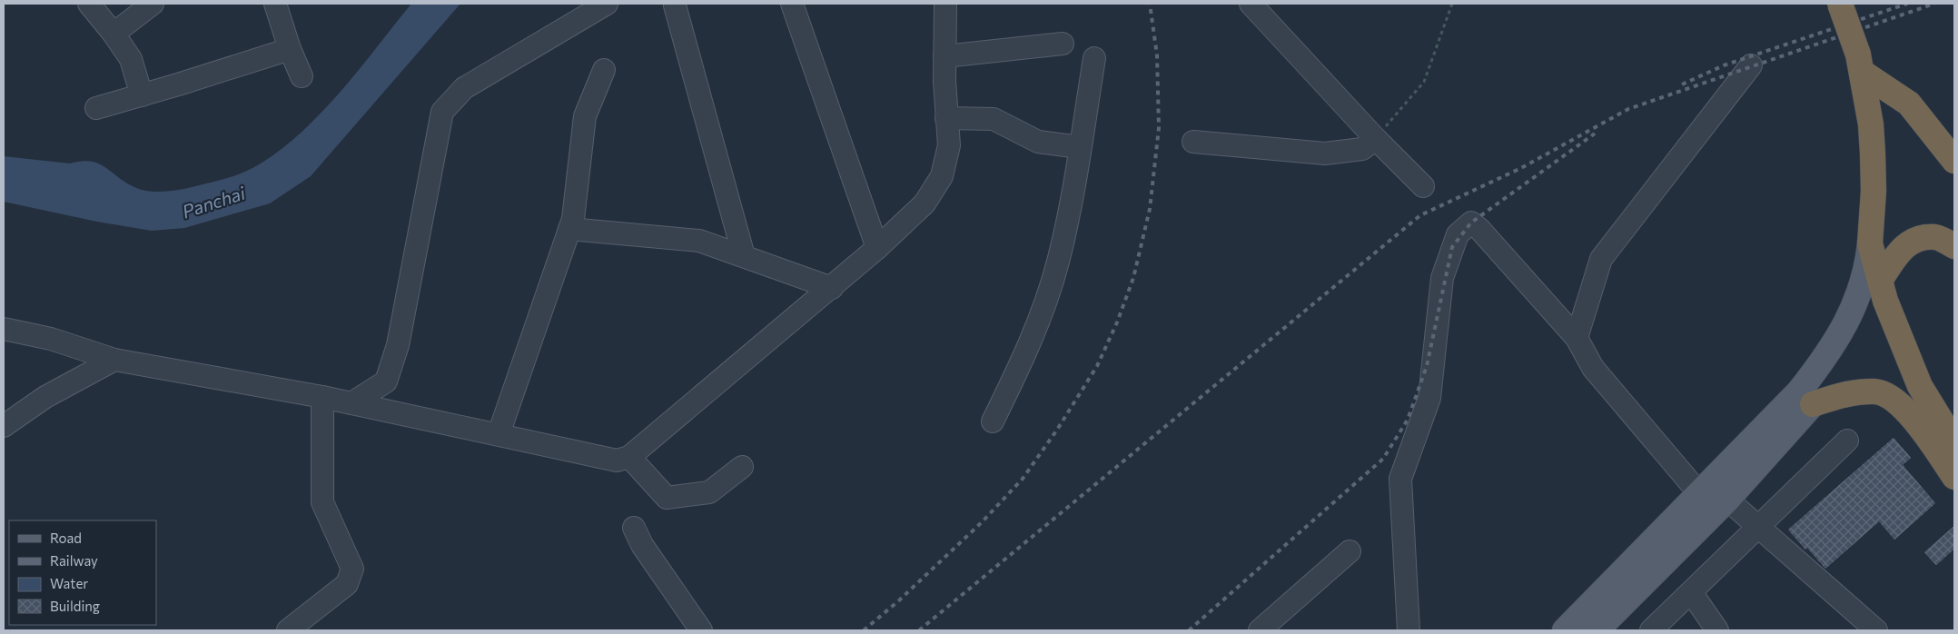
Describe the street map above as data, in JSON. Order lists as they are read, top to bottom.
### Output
{
  "water": ["Panchai"],
  "legend": [
    "Road",
    "Railway",
    "Water",
    "Building"
  ]
}
